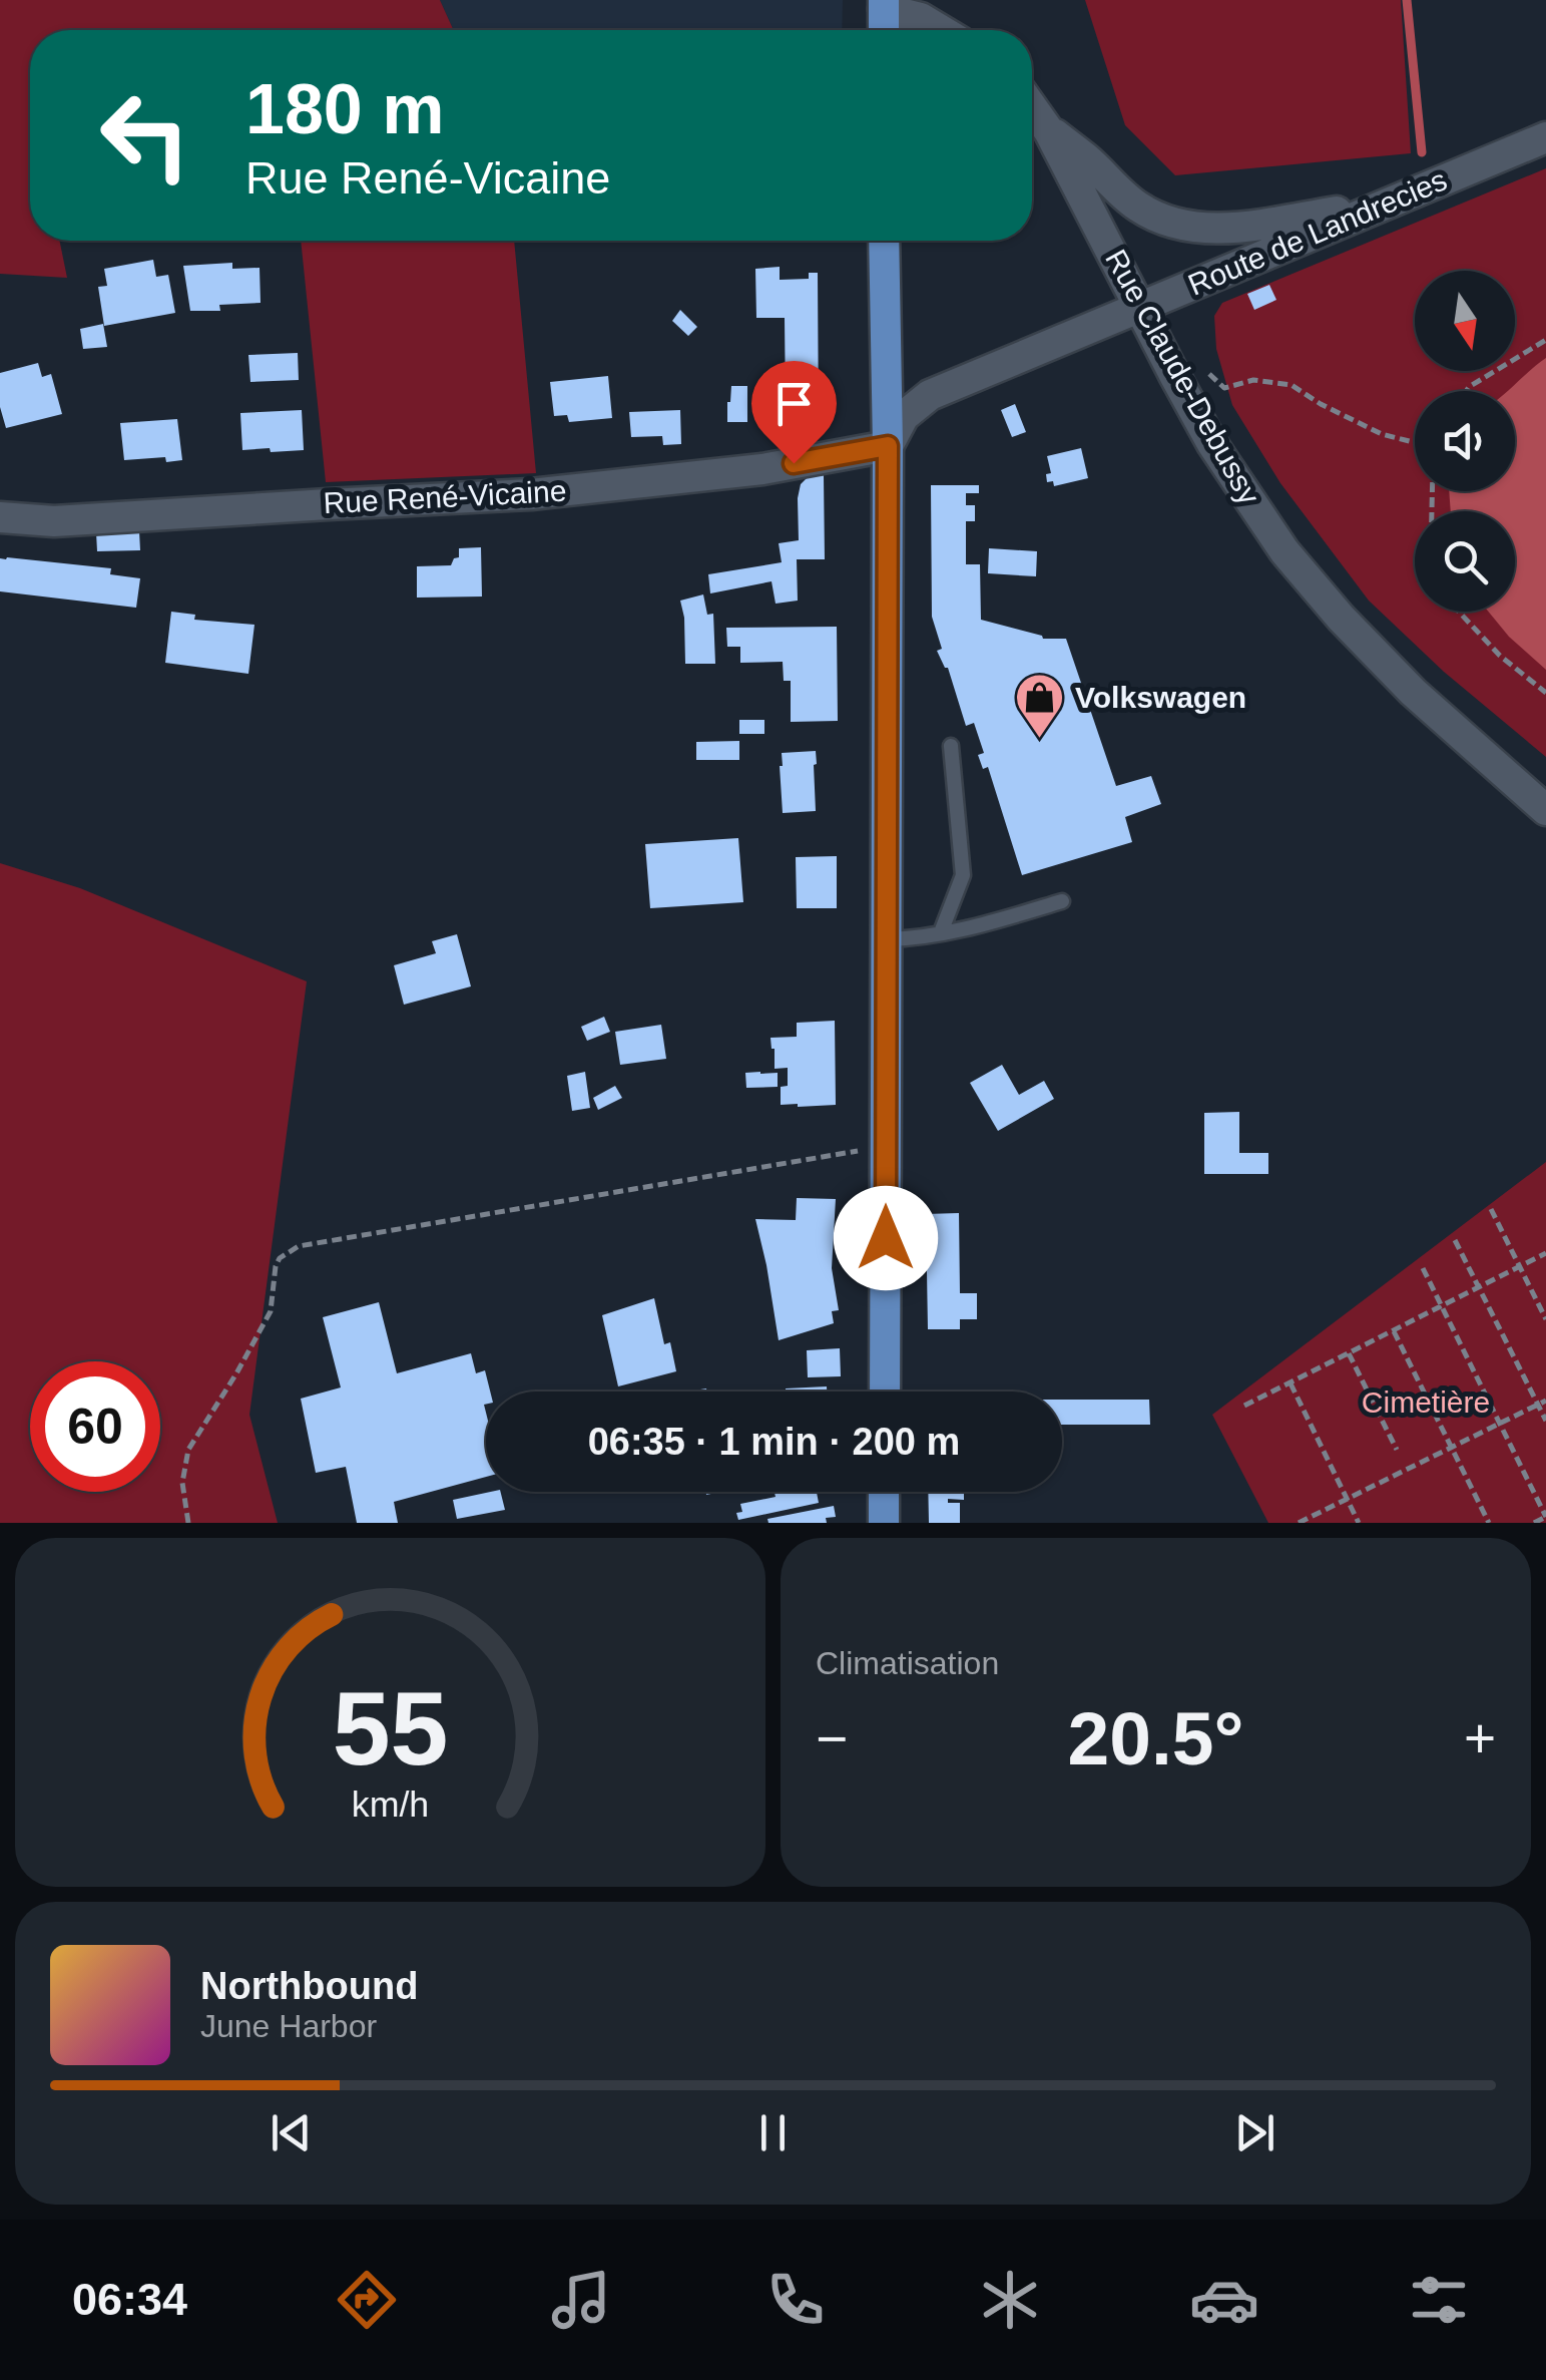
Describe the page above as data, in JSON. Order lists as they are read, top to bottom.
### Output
{
  "streets": {
    "main road": ["Route de Landrecies", "Rue Claude-Debussy", "Rue René-Vicaine"]
  },
  "crossings": [
    ["Route de Landrecies", "Rue Claude-Debussy"],
    ["Route de Landrecies", "Rue René-Vicaine"]
  ],
  "parks": ["Cimetière"],
  "places": {
    "shop": ["Volkswagen"]
  },
  "north": "bottom",
  "page": {
    "turn": ["180 m", "Rue René-Vicaine"],
    "limit": "60",
    "trip": "06:35 · 1 min · 200 m",
    "tile": "Climatisation",
    "heat": ["−", "20.5°", "+"],
    "song": ["Northbound", "June Harbor"],
    "tabs": "06:34",
    "gauge": ["55", "km/h"]
  }
}
